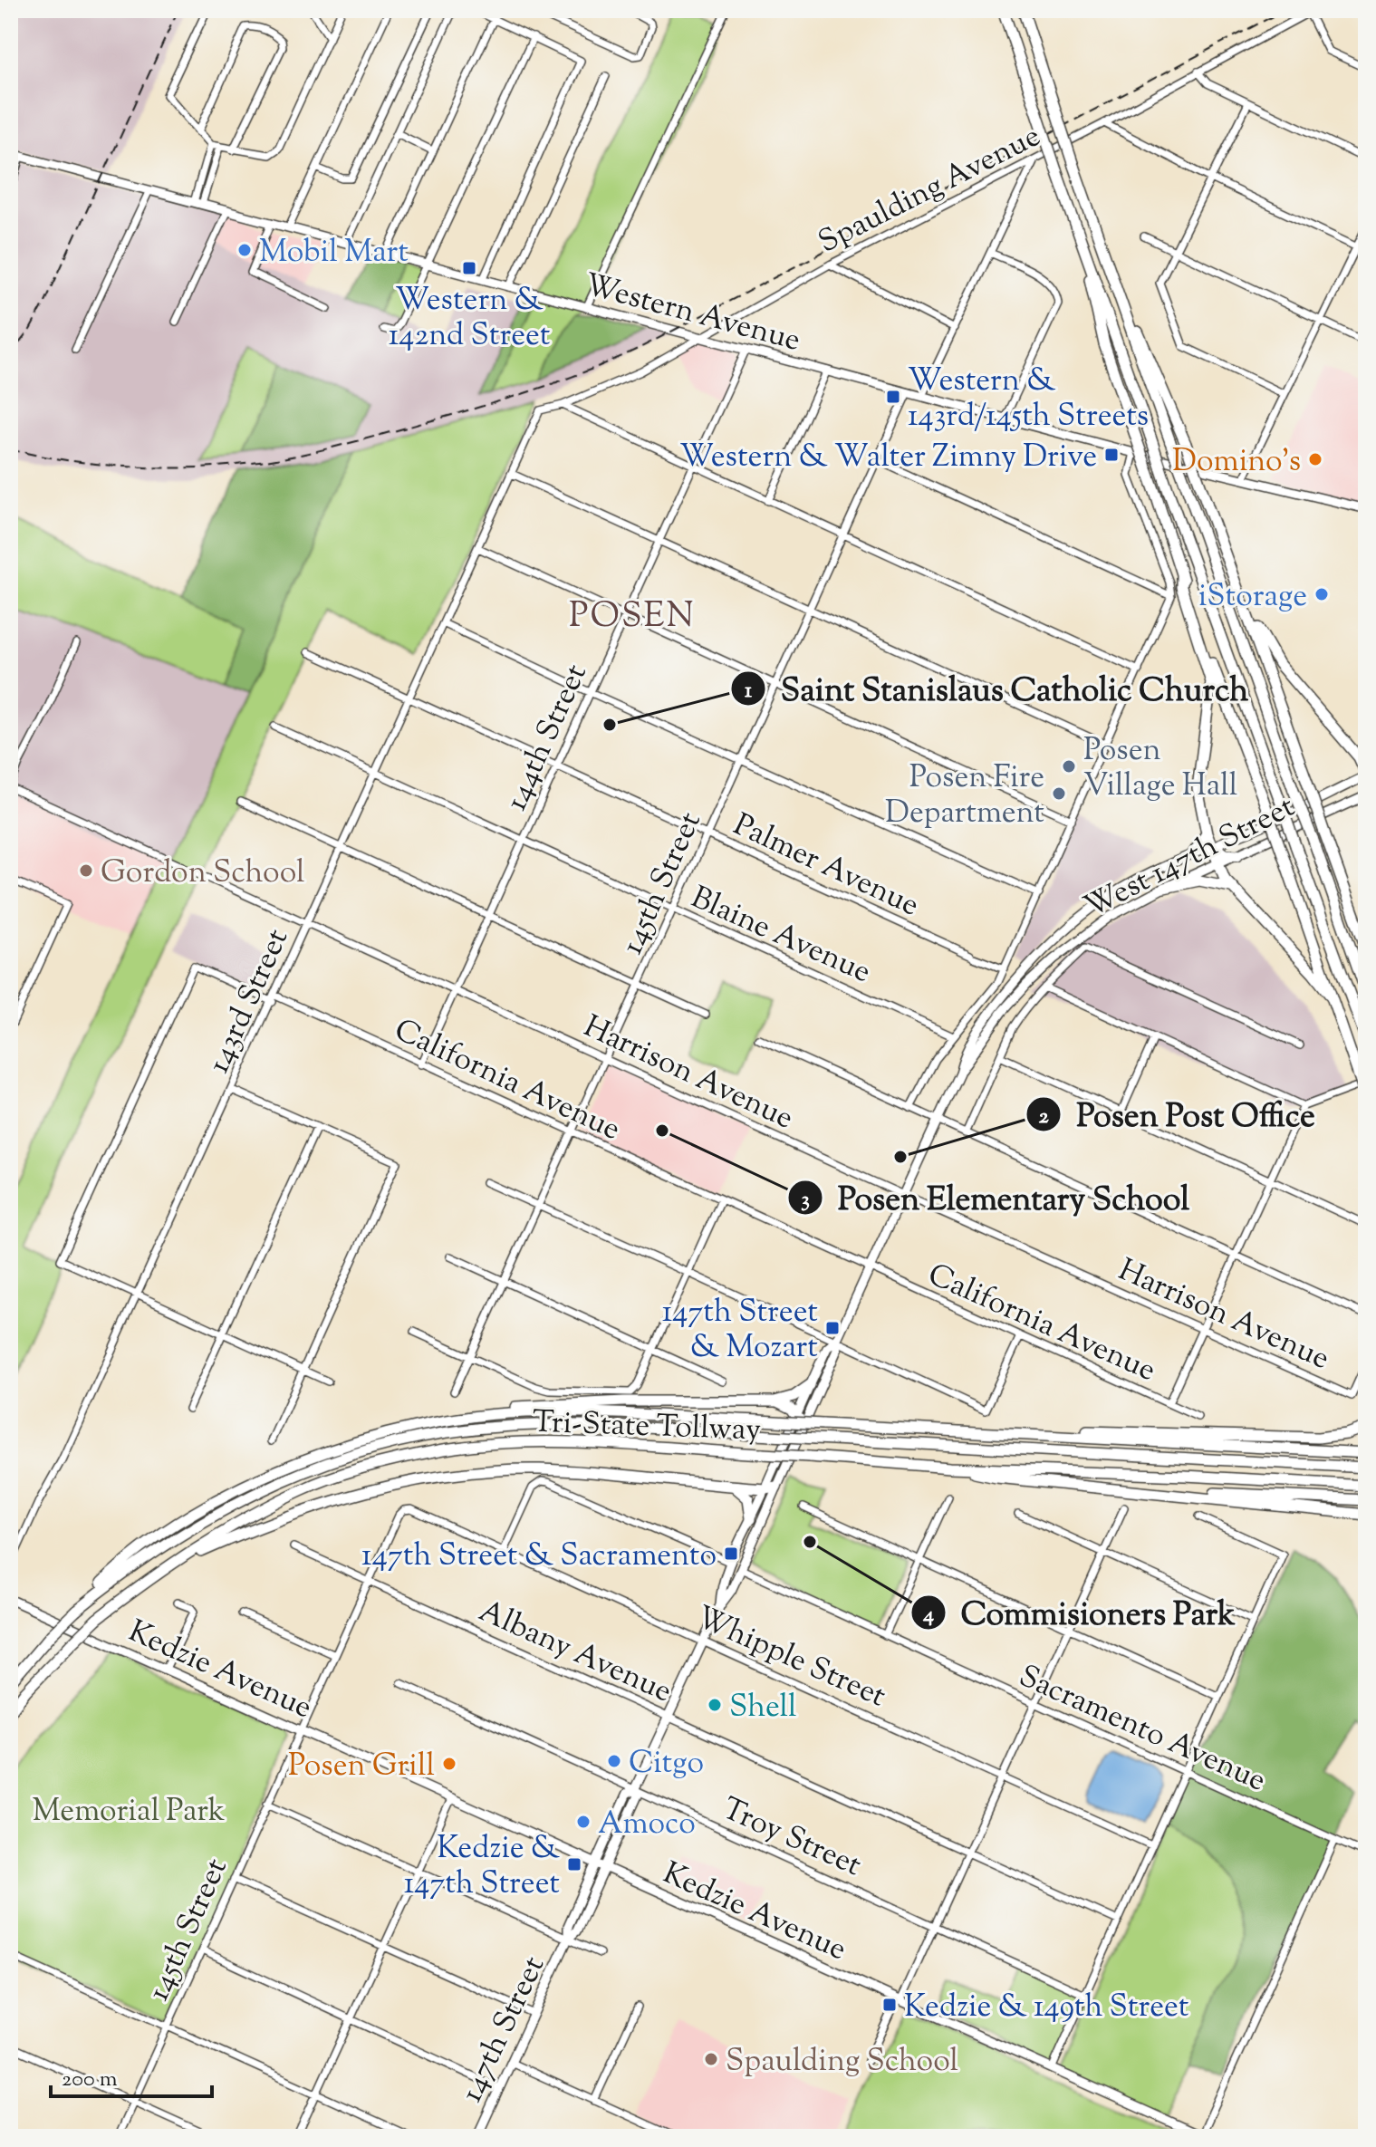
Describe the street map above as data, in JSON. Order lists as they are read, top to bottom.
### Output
{
  "streets": {
    "highway": ["Tri-State Tollway"],
    "main road": [
      "Western Avenue",
      "West 147th Street",
      "Kedzie Avenue",
      "147th Street"
    ],
    "street": [
      "Spaulding Avenue",
      "144th Street",
      "Palmer Avenue",
      "145th Street",
      "Blaine Avenue",
      "143rd Street",
      "Harrison Avenue",
      "California Avenue",
      "Albany Avenue",
      "Whipple Street",
      "Sacramento Avenue",
      "Troy Street"
    ]
  },
  "crossings": [
    ["Spaulding Avenue", "Western Avenue"],
    ["Spaulding Avenue", "143rd Street"],
    ["Western Avenue", "144th Street"],
    ["Western Avenue", "145th Street"],
    ["144th Street", "Palmer Avenue"],
    ["144th Street", "Blaine Avenue"],
    ["144th Street", "Harrison Avenue"],
    ["144th Street", "California Avenue"],
    ["West 147th Street", "Harrison Avenue"],
    ["West 147th Street", "California Avenue"],
    ["West 147th Street", "Albany Avenue"],
    ["West 147th Street", "Whipple Street"],
    ["West 147th Street", "Kedzie Avenue"],
    ["West 147th Street", "Sacramento Avenue"],
    ["West 147th Street", "Troy Street"],
    ["West 147th Street", "147th Street"],
    ["Palmer Avenue", "145th Street"],
    ["Palmer Avenue", "143rd Street"],
    ["145th Street", "Blaine Avenue"],
    ["145th Street", "Harrison Avenue"],
    ["145th Street", "California Avenue"],
    ["145th Street", "Albany Avenue"],
    ["145th Street", "Whipple Street"],
    ["145th Street", "Kedzie Avenue"],
    ["Blaine Avenue", "143rd Street"],
    ["143rd Street", "Harrison Avenue"],
    ["143rd Street", "California Avenue"],
    ["Kedzie Avenue", "147th Street"]
  ],
  "districts": ["POSEN"],
  "parks": ["Memorial Park"],
  "places": {
    "other": [
      "Mobil Mart",
      "Domino's",
      "iStorage",
      "Saint Stanislaus Catholic Church",
      "Posen Village Hall",
      "Posen Fire Department",
      "Gordon School",
      "Posen Elementary School",
      "Posen Post Office",
      "Commisioners Park",
      "Shell",
      "Citgo",
      "Posen Grill",
      "Amoco",
      "Spaulding School"
    ],
    "transit": [
      "Western & 142nd Street",
      "Western & 143rd/145th Streets",
      "Western & Walter Zimny Drive",
      "147th Street & Mozart",
      "147th Street & Sacramento",
      "Kedzie & 147th Street",
      "Kedzie & 149th Street"
    ]
  },
  "scale_bar": "200 m"
}
